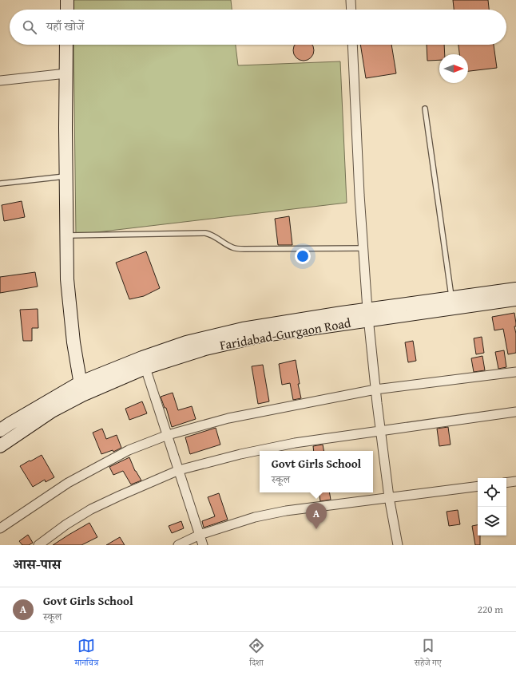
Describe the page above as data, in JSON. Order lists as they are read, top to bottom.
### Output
{
  "streets": {
    "main road": ["Faridabad-Gurgaon Road"]
  },
  "north": "right",
  "page": {
    "search": "यहाँ खोजें",
    "popup": ["Govt Girls School", "स्कूल"],
    "pins": "A",
    "heading": "आस-पास",
    "list": [
      {
        "mark": "A",
        "name": "Govt Girls School",
        "note": "स्कूल",
        "value": "220 m"
      }
    ],
    "nav": ["मानचित्र", "दिशा", "सहेजे गए"]
  }
}
